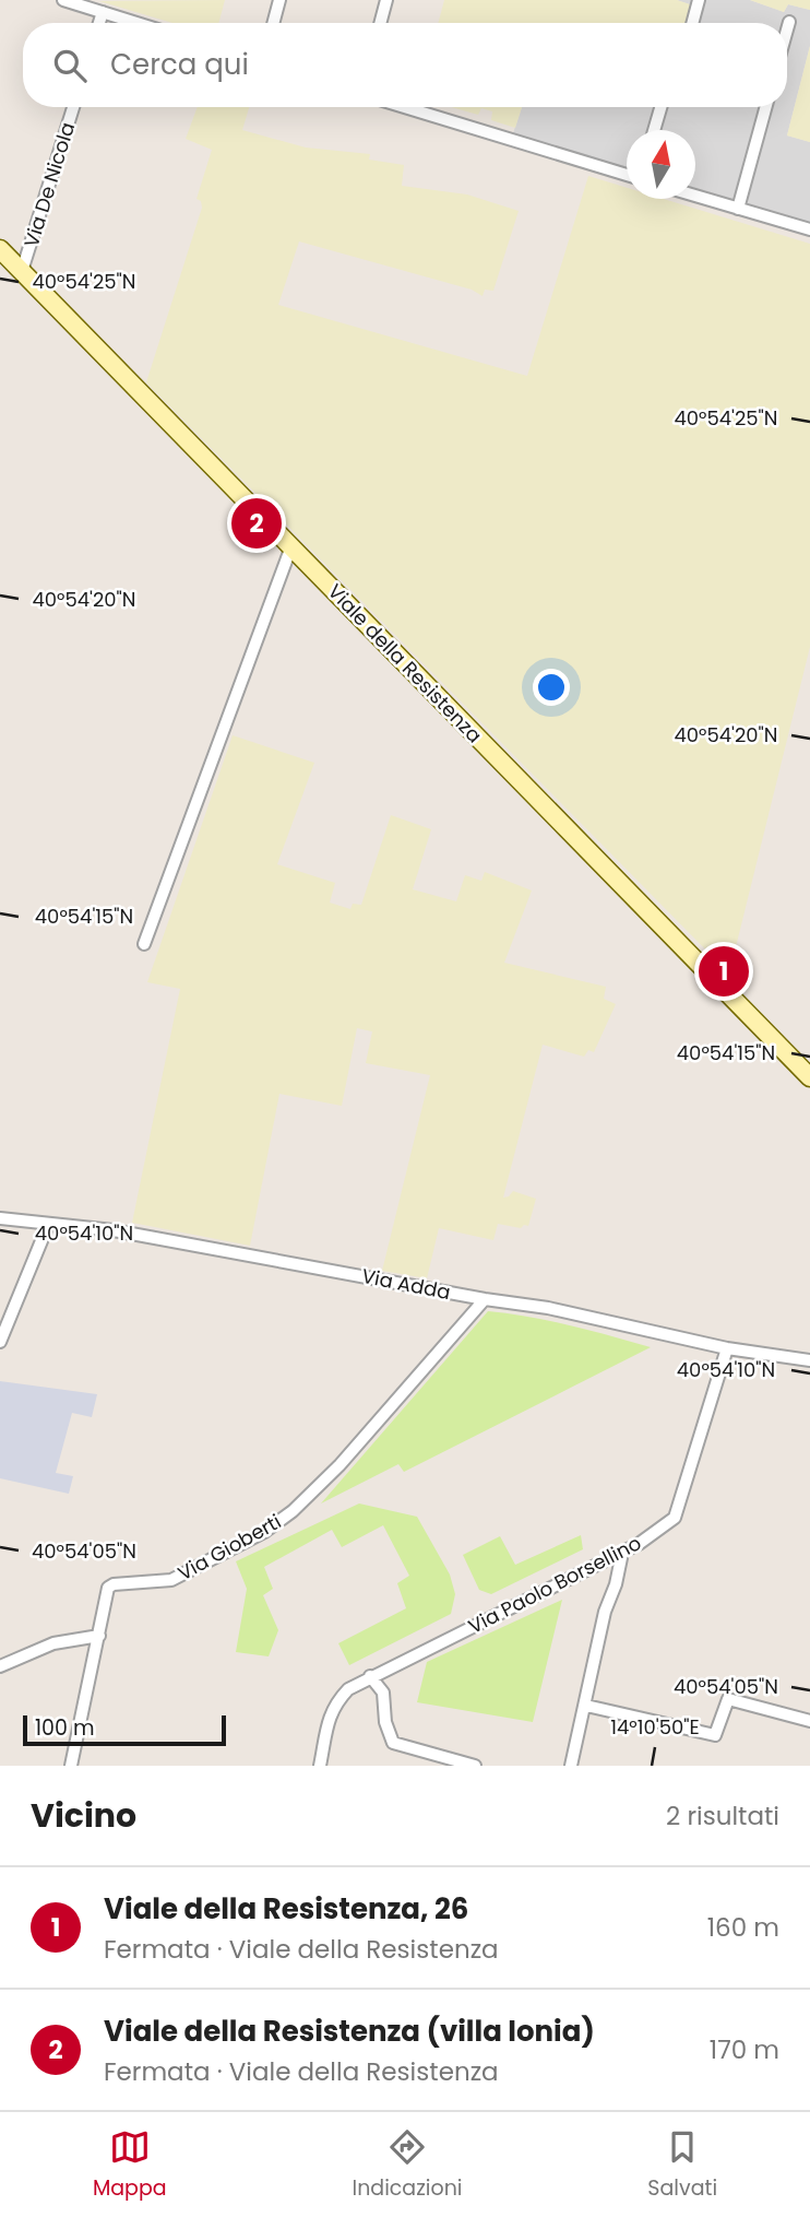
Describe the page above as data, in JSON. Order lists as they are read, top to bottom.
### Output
{
  "streets": {
    "main road": ["Viale della Resistenza"],
    "street": [
      "Via De Nicola",
      "Via Adda",
      "Via Gioberti",
      "Via Paolo Borsellino"
    ]
  },
  "crossings": [
    ["Via De Nicola", "Viale della Resistenza"],
    ["Via Adda", "Via Gioberti"],
    ["Via Adda", "Via Paolo Borsellino"]
  ],
  "scale_bar": "100 m",
  "north": "top",
  "page": {
    "search": "Cerca qui",
    "pins": ["2", "1"],
    "scale": "100 m",
    "heading": ["Vicino", "2 risultati"],
    "list": [
      {
        "mark": "1",
        "name": "Viale della Resistenza, 26",
        "note": "Fermata · Viale della Resistenza",
        "value": "160 m"
      },
      {
        "mark": "2",
        "name": "Viale della Resistenza (villa Ionia)",
        "note": "Fermata · Viale della Resistenza",
        "value": "170 m"
      }
    ],
    "nav": ["Mappa", "Indicazioni", "Salvati"]
  },
  "coordinates": [
    "40°54'25\"N",
    "40°54'20\"N",
    "40°54'15\"N",
    "40°54'10\"N",
    "40°54'05\"N",
    "14°10'50\"E"
  ]
}
